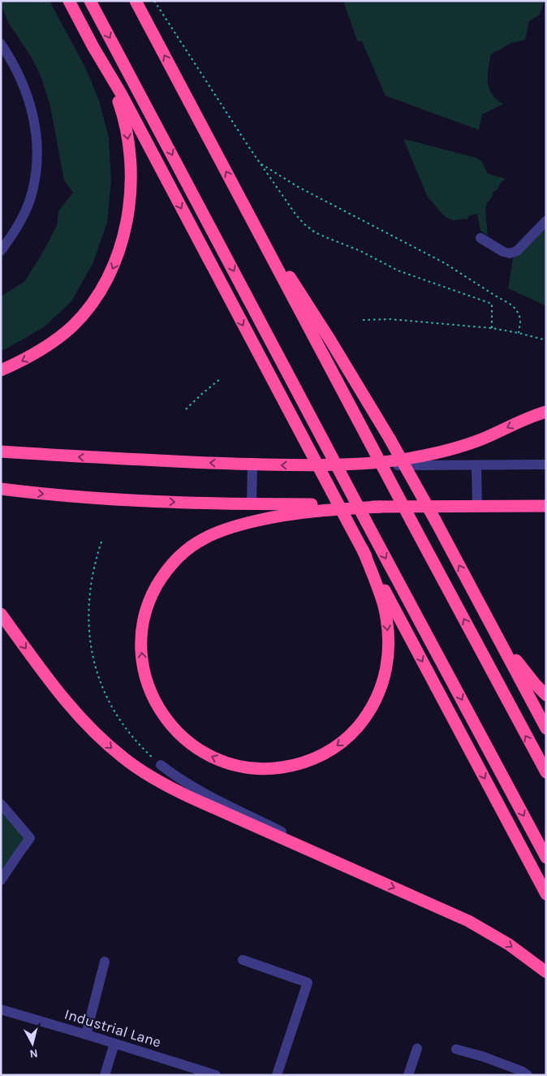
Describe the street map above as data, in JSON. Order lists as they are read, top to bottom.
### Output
{
  "streets": {
    "street": ["Industrial Lane"]
  },
  "north": "bottom"
}
